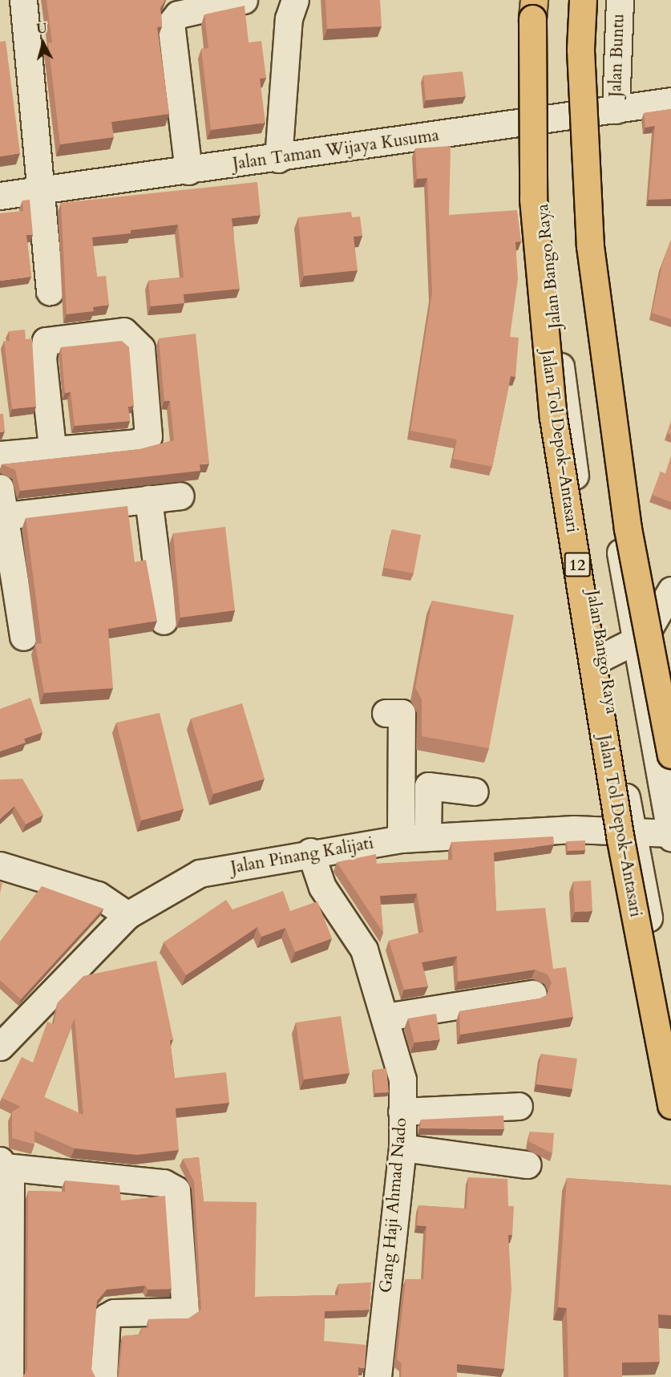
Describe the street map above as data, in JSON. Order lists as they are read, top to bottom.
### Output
{
  "streets": {
    "highway": ["Jalan Tol Depok–Antasari", "12"],
    "street": [
      "Jalan Buntu",
      "Jalan Taman Wijaya Kusuma",
      "Jalan Bango Raya",
      "Jalan Pinang Kalijati",
      "Gang Haji Ahmad Nado"
    ]
  },
  "crossings": [
    ["Jalan Buntu", "Jalan Taman Wijaya Kusuma"],
    ["Jalan Taman Wijaya Kusuma", "Jalan Bango Raya"],
    ["Jalan Bango Raya", "Jalan Pinang Kalijati"],
    ["Jalan Pinang Kalijati", "Gang Haji Ahmad Nado"]
  ],
  "north": "top"
}
